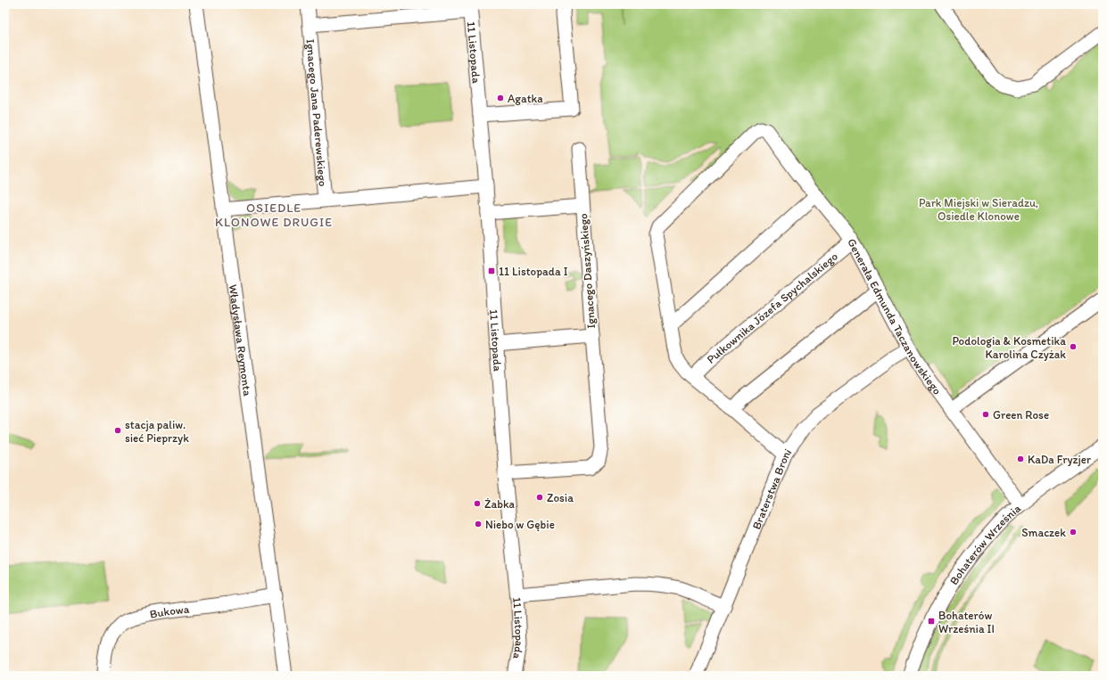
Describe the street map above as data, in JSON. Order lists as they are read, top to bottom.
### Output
{
  "streets": {
    "street": [
      "11 Listopada",
      "Ignacego Jana Paderewskiego",
      "Ignacego Daszyńskiego",
      "Pułkownika Józefa Spychalskiego",
      "Generała Edmunda Taczanowskiego",
      "Władysława Reymonta",
      "Braterstwa Broni",
      "Bohaterów Września",
      "Bukowa"
    ]
  },
  "crossings": [
    ["11 Listopada", "Ignacego Jana Paderewskiego"],
    ["11 Listopada", "Ignacego Daszyńskiego"],
    ["Pułkownika Józefa Spychalskiego", "Generała Edmunda Taczanowskiego"],
    ["Generała Edmunda Taczanowskiego", "Braterstwa Broni"],
    ["Generała Edmunda Taczanowskiego", "Bohaterów Września"],
    ["Władysława Reymonta", "Bukowa"]
  ],
  "districts": ["OSIEDLE KLONOWE DRUGIE"],
  "parks": ["Park Miejski w Sieradzu, Osiedle Klonowe"],
  "places": {
    "other": [
      "Agatka",
      "Podologia & Kosmetika Karolina Czyżak",
      "Green Rose",
      "stacja paliw. sieć Pieprzyk",
      "KaDa Fryzjer",
      "Zosia",
      "Żabka",
      "Niebo w Gębie",
      "Smaczek"
    ],
    "transit": ["11 Listopada I", "Bohaterów Września II"]
  }
}
